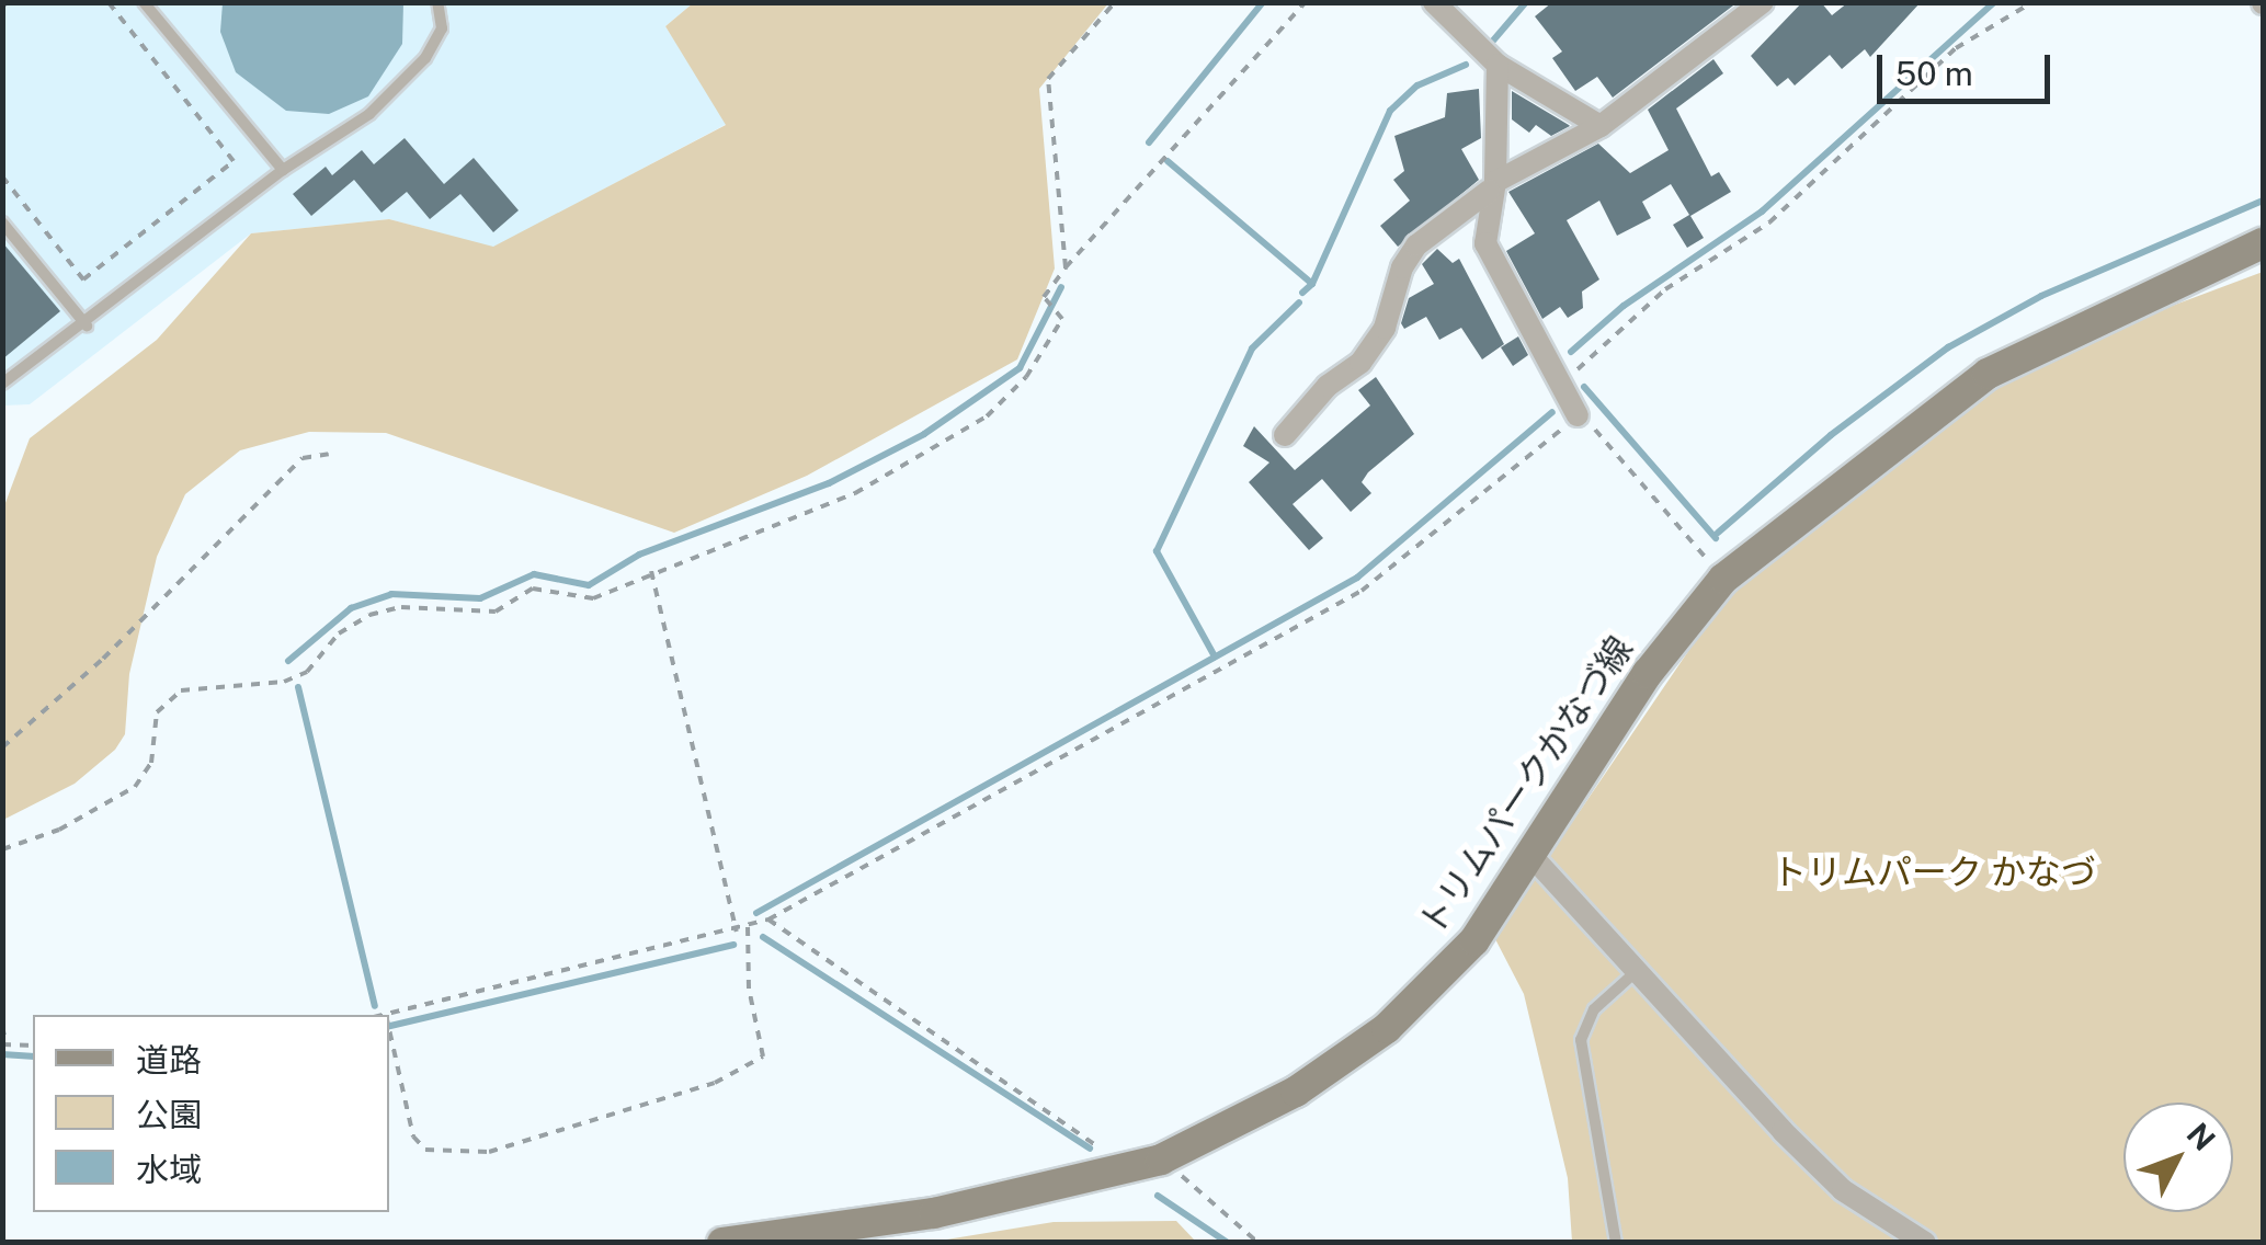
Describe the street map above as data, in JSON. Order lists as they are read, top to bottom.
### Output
{
  "streets": {
    "main road": ["トリムパークかなづ線"]
  },
  "parks": ["トリムパーク かなづ"],
  "legend": ["道路", "公園", "水域"],
  "scale_bar": "50 m",
  "north": "top right"
}
